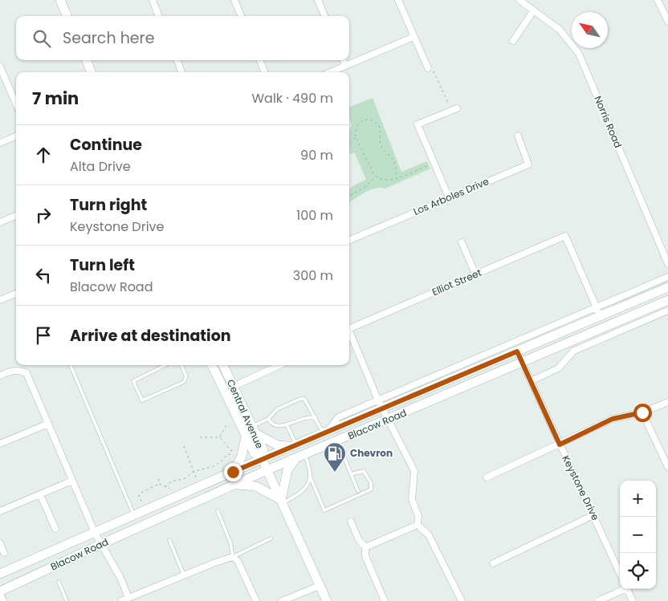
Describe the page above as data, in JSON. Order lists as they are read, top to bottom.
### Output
{
  "streets": {
    "main road": ["Central Avenue", "Blacow Road"],
    "street": [
      "Norris Road",
      "Los Arboles Drive",
      "Elliot Street",
      "Keystone Drive"
    ]
  },
  "crossings": [
    ["Elliot Street", "Blacow Road"],
    ["Central Avenue", "Blacow Road"],
    ["Blacow Road", "Keystone Drive"]
  ],
  "places": {
    "fuel station": ["Chevron"]
  },
  "north": "top left",
  "page": {
    "search": "Search here",
    "heading": ["7 min", "Walk · 490 m"],
    "list": [
      ["Continue", "Alta Drive", "90 m"],
      ["Turn right", "Keystone Drive", "100 m"],
      ["Turn left", "Blacow Road", "300 m"],
      "Arrive at destination"
    ],
    "map_buttons": ["+", "−"]
  }
}
